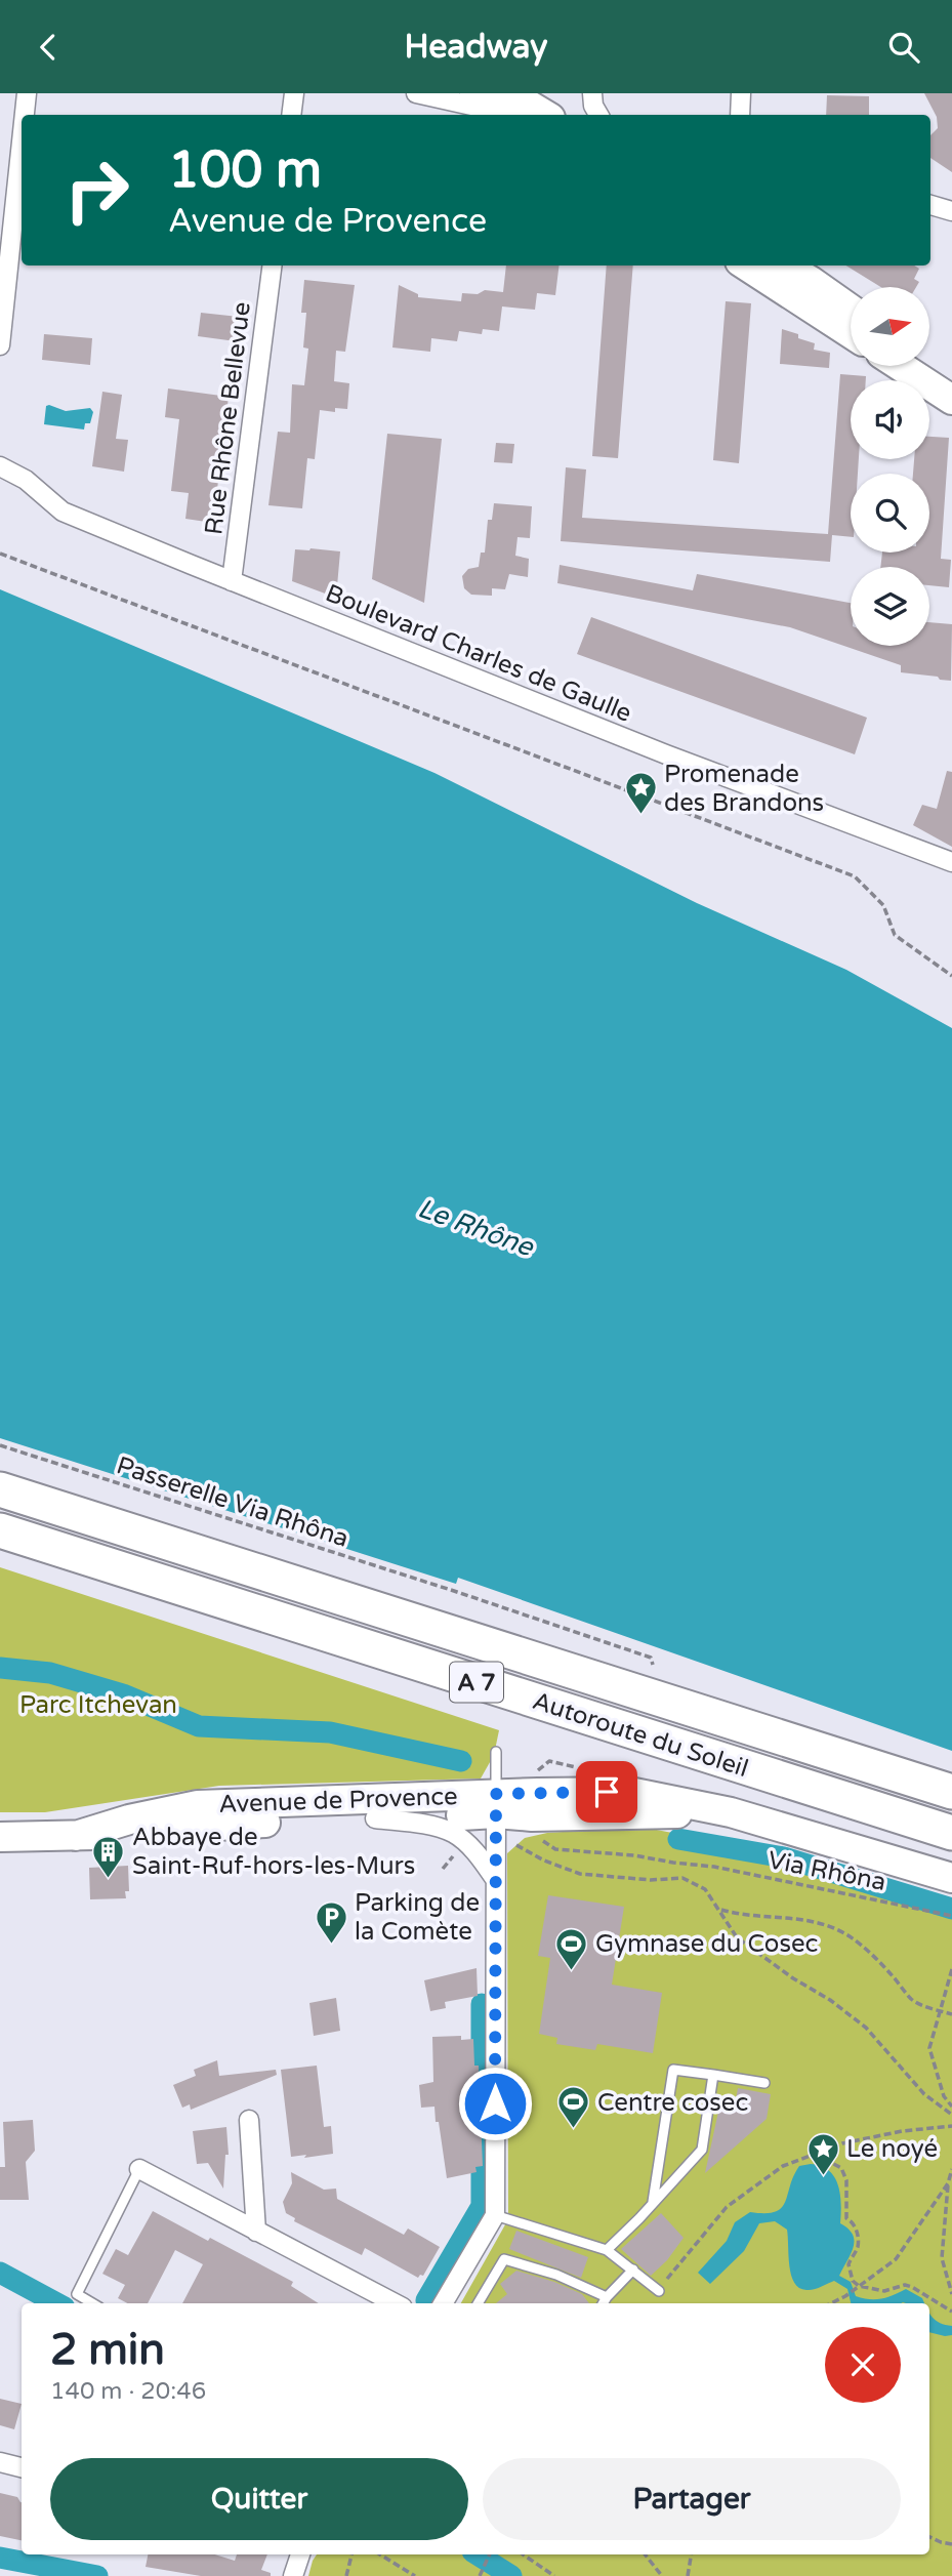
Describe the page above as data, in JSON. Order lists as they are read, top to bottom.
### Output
{
  "streets": {
    "highway": ["A 7", "Autoroute du Soleil"],
    "main road": ["Avenue de Provence"],
    "street": ["Rue Rhône Bellevue", "Boulevard Charles de Gaulle"],
    "path": ["Passerelle Via Rhôna", "Via Rhôna"]
  },
  "crossings": [
    ["Rue Rhône Bellevue", "Boulevard Charles de Gaulle"],
    ["Avenue de Provence", "Via Rhôna"]
  ],
  "water": ["Le Rhône"],
  "parks": ["Parc Itchevan"],
  "places": {
    "place": ["Promenade des Brandons", "Le noyé"],
    "building": ["Abbaye de Saint-Ruf-hors-les-Murs"],
    "parking": ["Parking de la Comète"],
    "sports": ["Gymnase du Cosec", "Centre cosec"]
  },
  "north": "right",
  "page": {
    "header": "Headway",
    "turn": ["100 m", "Avenue de Provence"],
    "heading": ["2 min", "140 m · 20:46"],
    "buttons": ["Quitter", "Partager"]
  }
}
